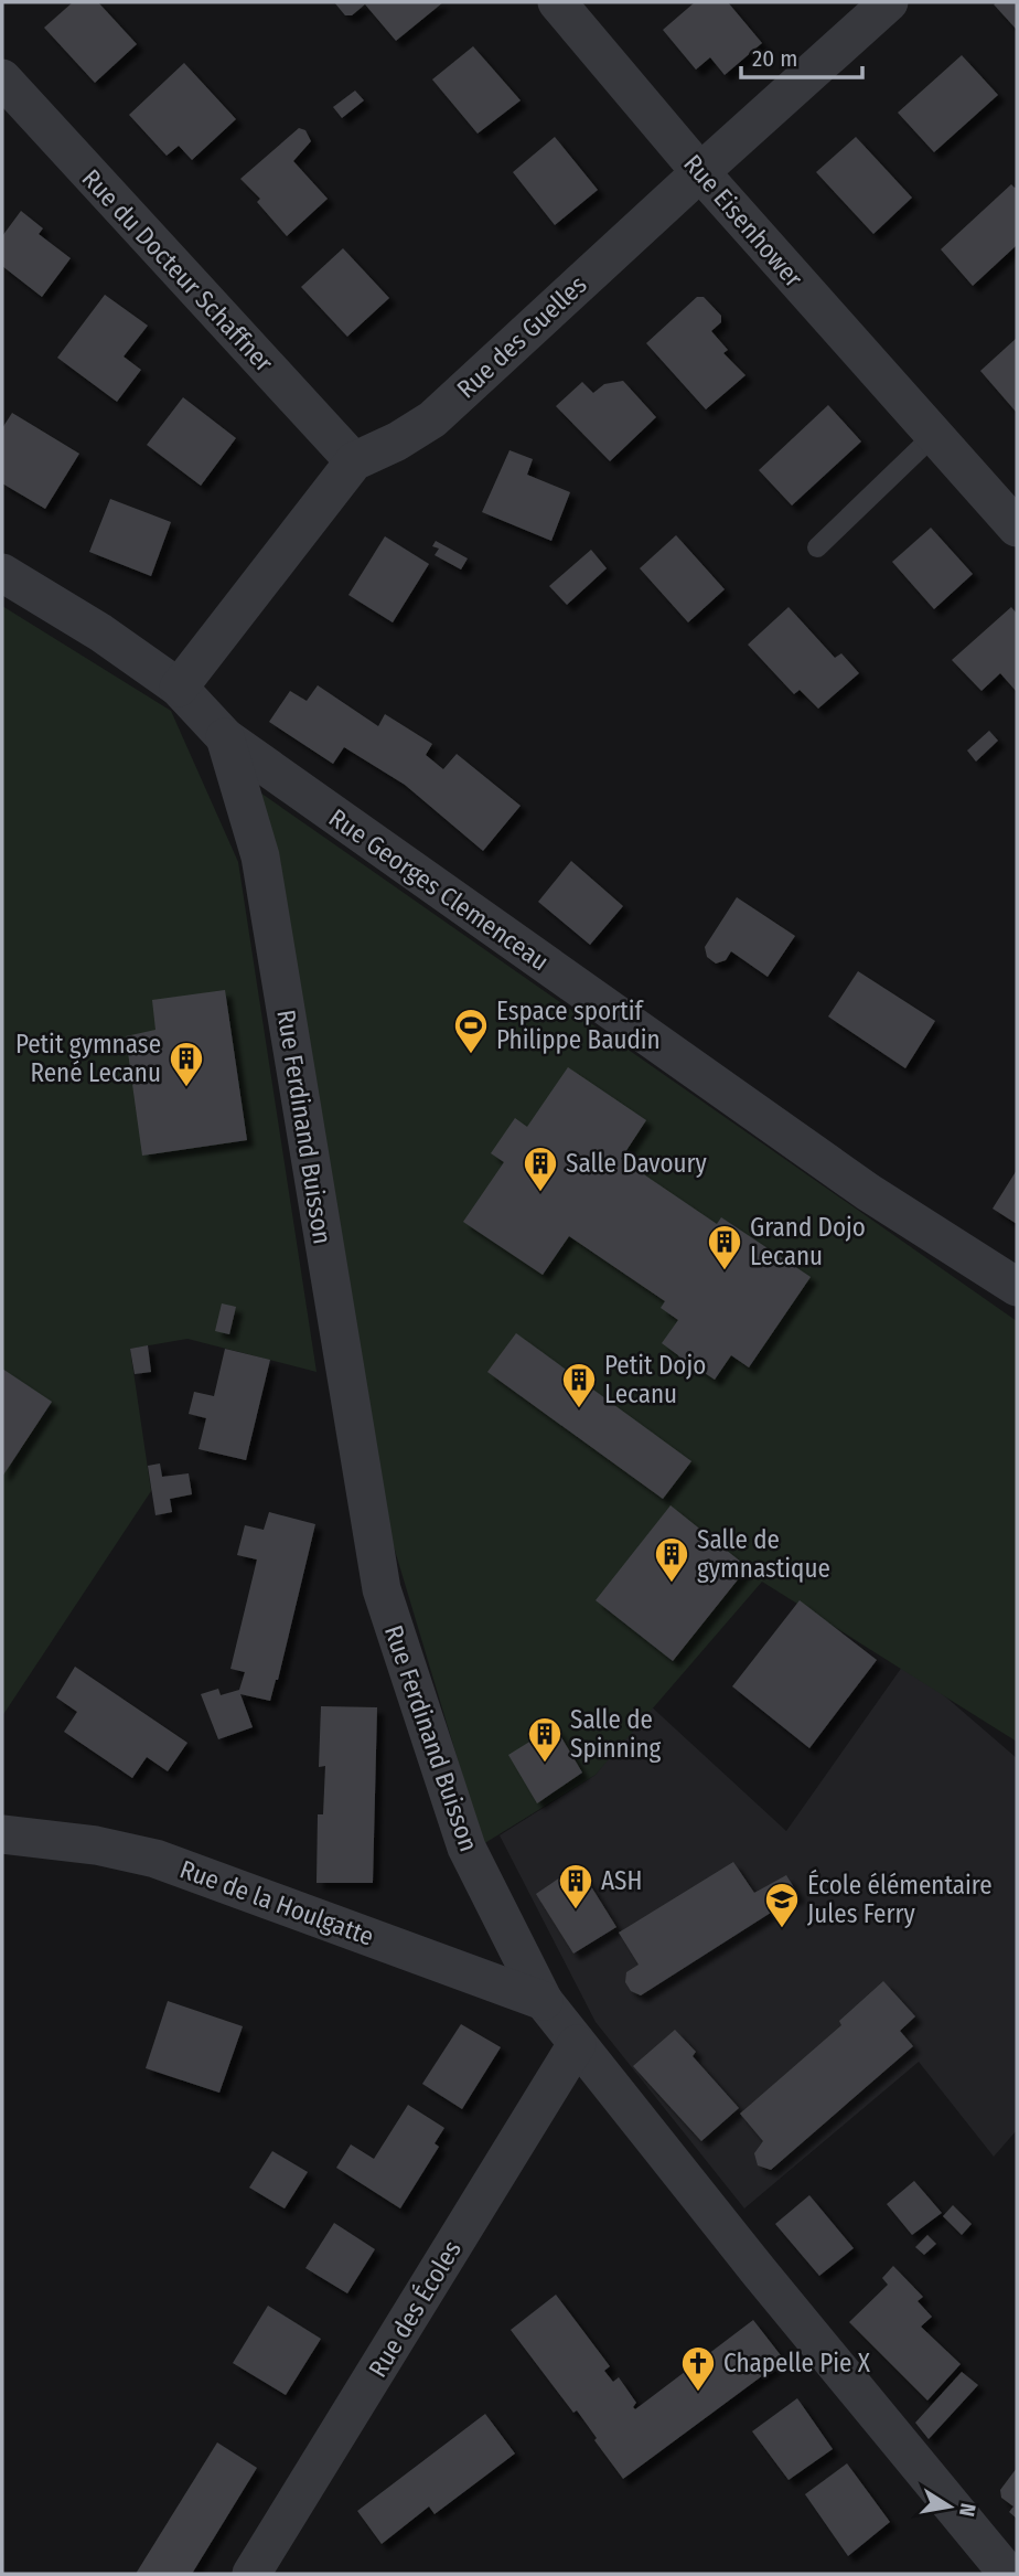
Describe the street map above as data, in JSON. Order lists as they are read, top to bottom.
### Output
{
  "streets": {
    "street": [
      "Rue Eisenhower",
      "Rue du Docteur Schaffner",
      "Rue des Guelles",
      "Rue Georges Clemenceau",
      "Rue Ferdinand Buisson",
      "Rue de la Houlgatte",
      "Rue des Écoles"
    ]
  },
  "crossings": [
    ["Rue Eisenhower", "Rue des Guelles"],
    ["Rue du Docteur Schaffner", "Rue des Guelles"],
    ["Rue des Guelles", "Rue Georges Clemenceau"],
    ["Rue Georges Clemenceau", "Rue Ferdinand Buisson"],
    ["Rue Ferdinand Buisson", "Rue de la Houlgatte"],
    ["Rue Ferdinand Buisson", "Rue des Écoles"]
  ],
  "places": {
    "sports": ["Espace sportif Philippe Baudin"],
    "building": [
      "Petit gymnase René Lecanu",
      "Salle Davoury",
      "Grand Dojo Lecanu",
      "Petit Dojo Lecanu",
      "Salle de gymnastique",
      "Salle de Spinning",
      "ASH"
    ],
    "school or university": ["École élémentaire Jules Ferry"],
    "church": ["Chapelle Pie X"]
  },
  "scale_bar": "20 m",
  "north": "right"
}
